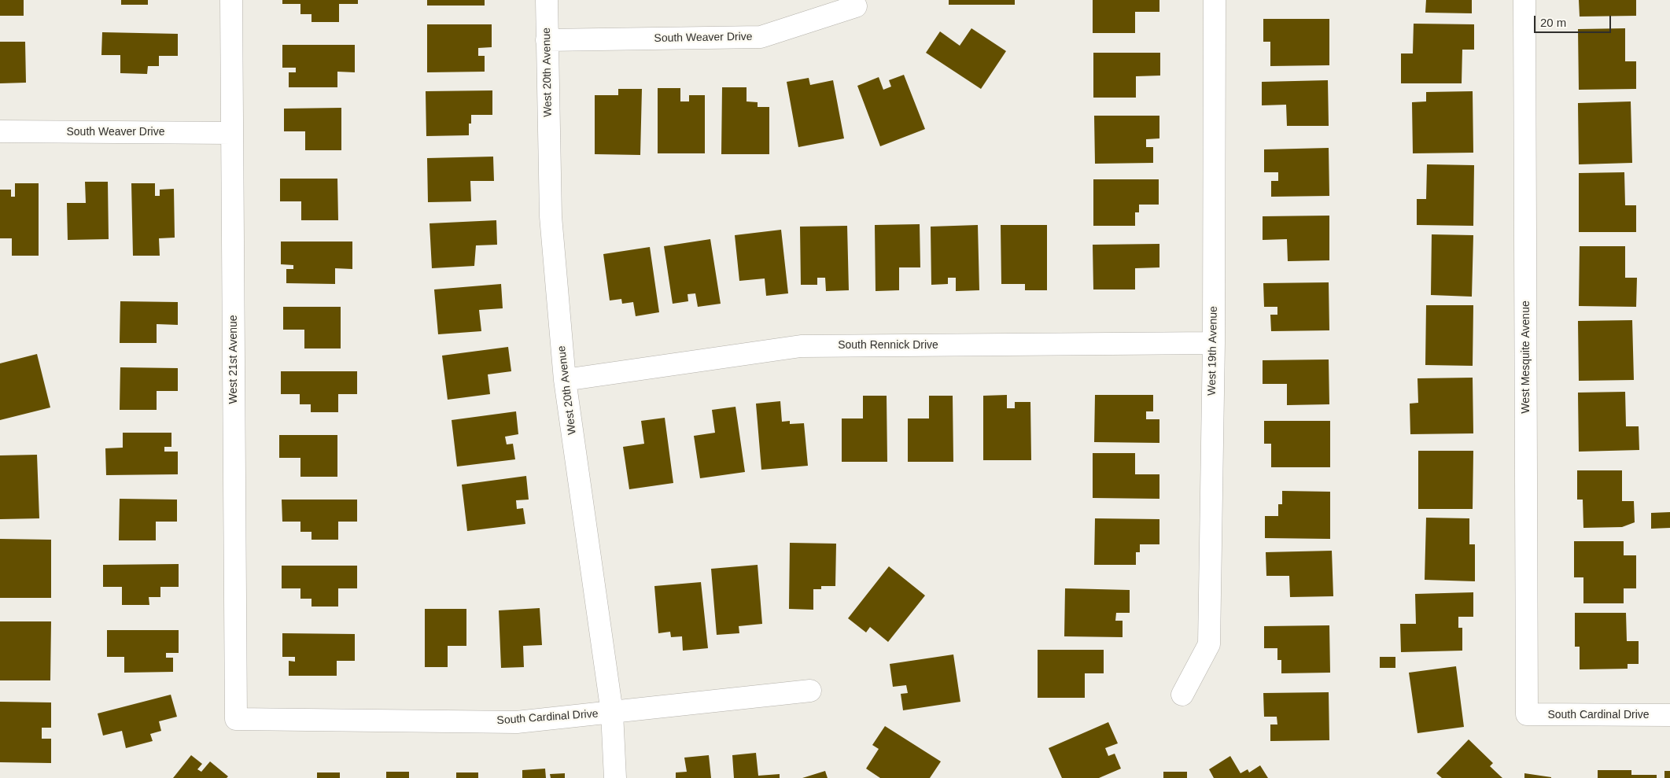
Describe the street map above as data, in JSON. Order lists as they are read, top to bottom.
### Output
{
  "streets": {
    "street": [
      "South Weaver Drive",
      "West 20th Avenue",
      "South Rennick Drive",
      "West 19th Avenue",
      "West Mesquite Avenue",
      "West 21st Avenue",
      "South Cardinal Drive"
    ]
  },
  "crossings": [
    ["South Weaver Drive", "West 20th Avenue"],
    ["South Weaver Drive", "West 21st Avenue"],
    ["West 20th Avenue", "South Rennick Drive"],
    ["West 20th Avenue", "South Cardinal Drive"],
    ["South Rennick Drive", "West 19th Avenue"],
    ["West Mesquite Avenue", "South Cardinal Drive"],
    ["West 21st Avenue", "South Cardinal Drive"]
  ],
  "scale_bar": "20 m"
}
